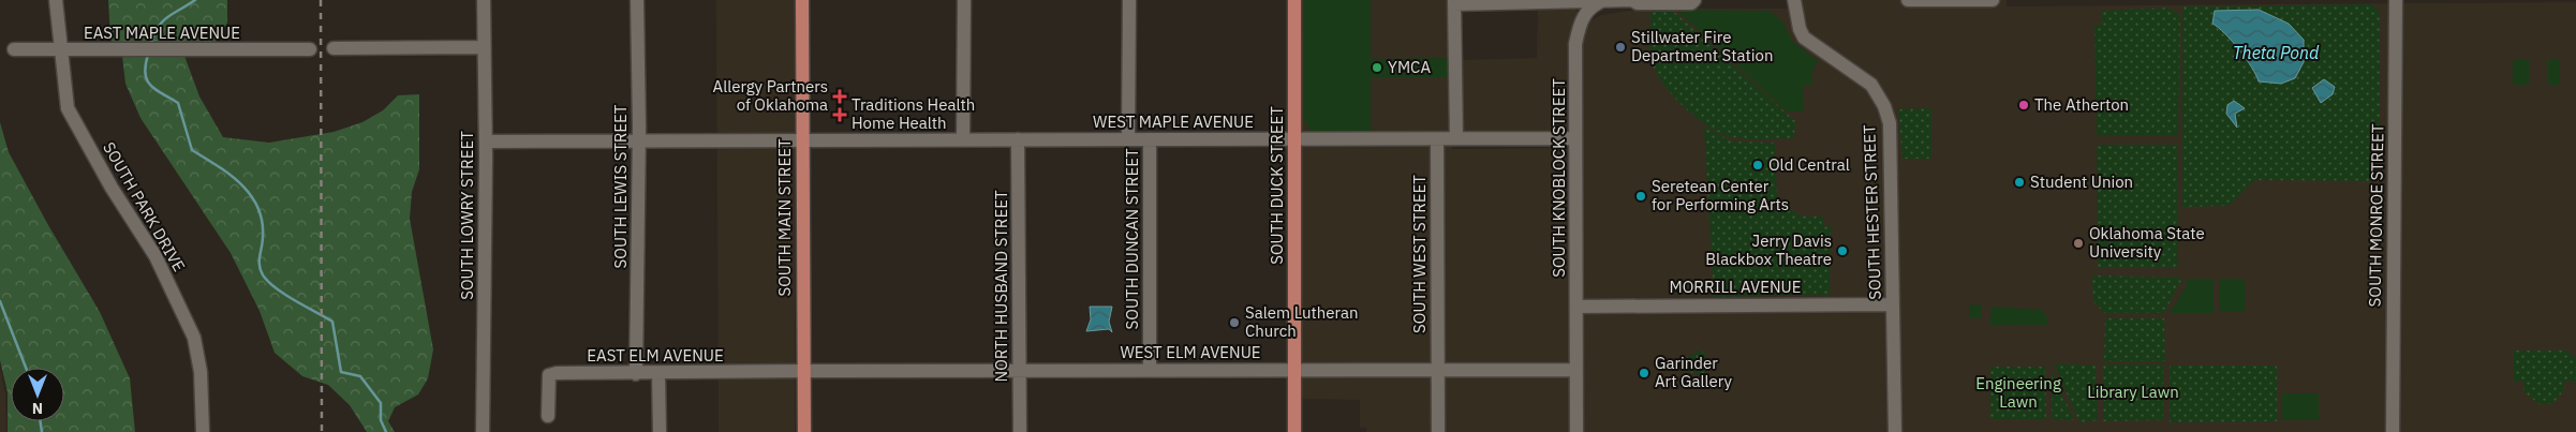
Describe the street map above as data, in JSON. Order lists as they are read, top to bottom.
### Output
{
  "streets": {
    "main road": ["SOUTH DUCK STREET", "SOUTH MAIN STREET"],
    "street": [
      "EAST MAPLE AVENUE",
      "WEST MAPLE AVENUE",
      "SOUTH KNOBLOCK STREET",
      "SOUTH LEWIS STREET",
      "SOUTH PARK DRIVE",
      "SOUTH HESTER STREET",
      "SOUTH LOWRY STREET",
      "SOUTH MONROE STREET",
      "SOUTH DUNCAN STREET",
      "SOUTH WEST STREET",
      "NORTH HUSBAND STREET",
      "MORRILL AVENUE",
      "WEST ELM AVENUE",
      "EAST ELM AVENUE"
    ]
  },
  "crossings": [
    ["EAST MAPLE AVENUE", "SOUTH PARK DRIVE"],
    ["WEST MAPLE AVENUE", "SOUTH KNOBLOCK STREET"],
    ["WEST MAPLE AVENUE", "SOUTH DUCK STREET"],
    ["WEST MAPLE AVENUE", "SOUTH MAIN STREET"],
    ["WEST MAPLE AVENUE", "SOUTH DUNCAN STREET"],
    ["WEST MAPLE AVENUE", "SOUTH WEST STREET"],
    ["WEST MAPLE AVENUE", "NORTH HUSBAND STREET"],
    ["SOUTH KNOBLOCK STREET", "MORRILL AVENUE"],
    ["SOUTH KNOBLOCK STREET", "WEST ELM AVENUE"],
    ["SOUTH DUCK STREET", "WEST ELM AVENUE"],
    ["SOUTH LEWIS STREET", "EAST ELM AVENUE"],
    ["SOUTH HESTER STREET", "MORRILL AVENUE"],
    ["SOUTH MAIN STREET", "WEST ELM AVENUE"],
    ["SOUTH MAIN STREET", "EAST ELM AVENUE"],
    ["SOUTH DUNCAN STREET", "WEST ELM AVENUE"],
    ["SOUTH WEST STREET", "WEST ELM AVENUE"],
    ["NORTH HUSBAND STREET", "WEST ELM AVENUE"],
    ["WEST ELM AVENUE", "EAST ELM AVENUE"]
  ],
  "water": ["Theta Pond"],
  "parks": ["Engineering Lawn", "Library Lawn"],
  "places": {
    "other": [
      "Stillwater Fire Department Station",
      "YMCA",
      "The Atherton",
      "Old Central",
      "Student Union",
      "Seretean Center for Performing Arts",
      "Oklahoma State University",
      "Jerry Davis Blackbox Theatre",
      "Salem Lutheran Church",
      "Garinder Art Gallery"
    ],
    "health": ["Allergy Partners of Oklahoma", "Traditions Health Home Health"]
  },
  "north": "bottom"
}
